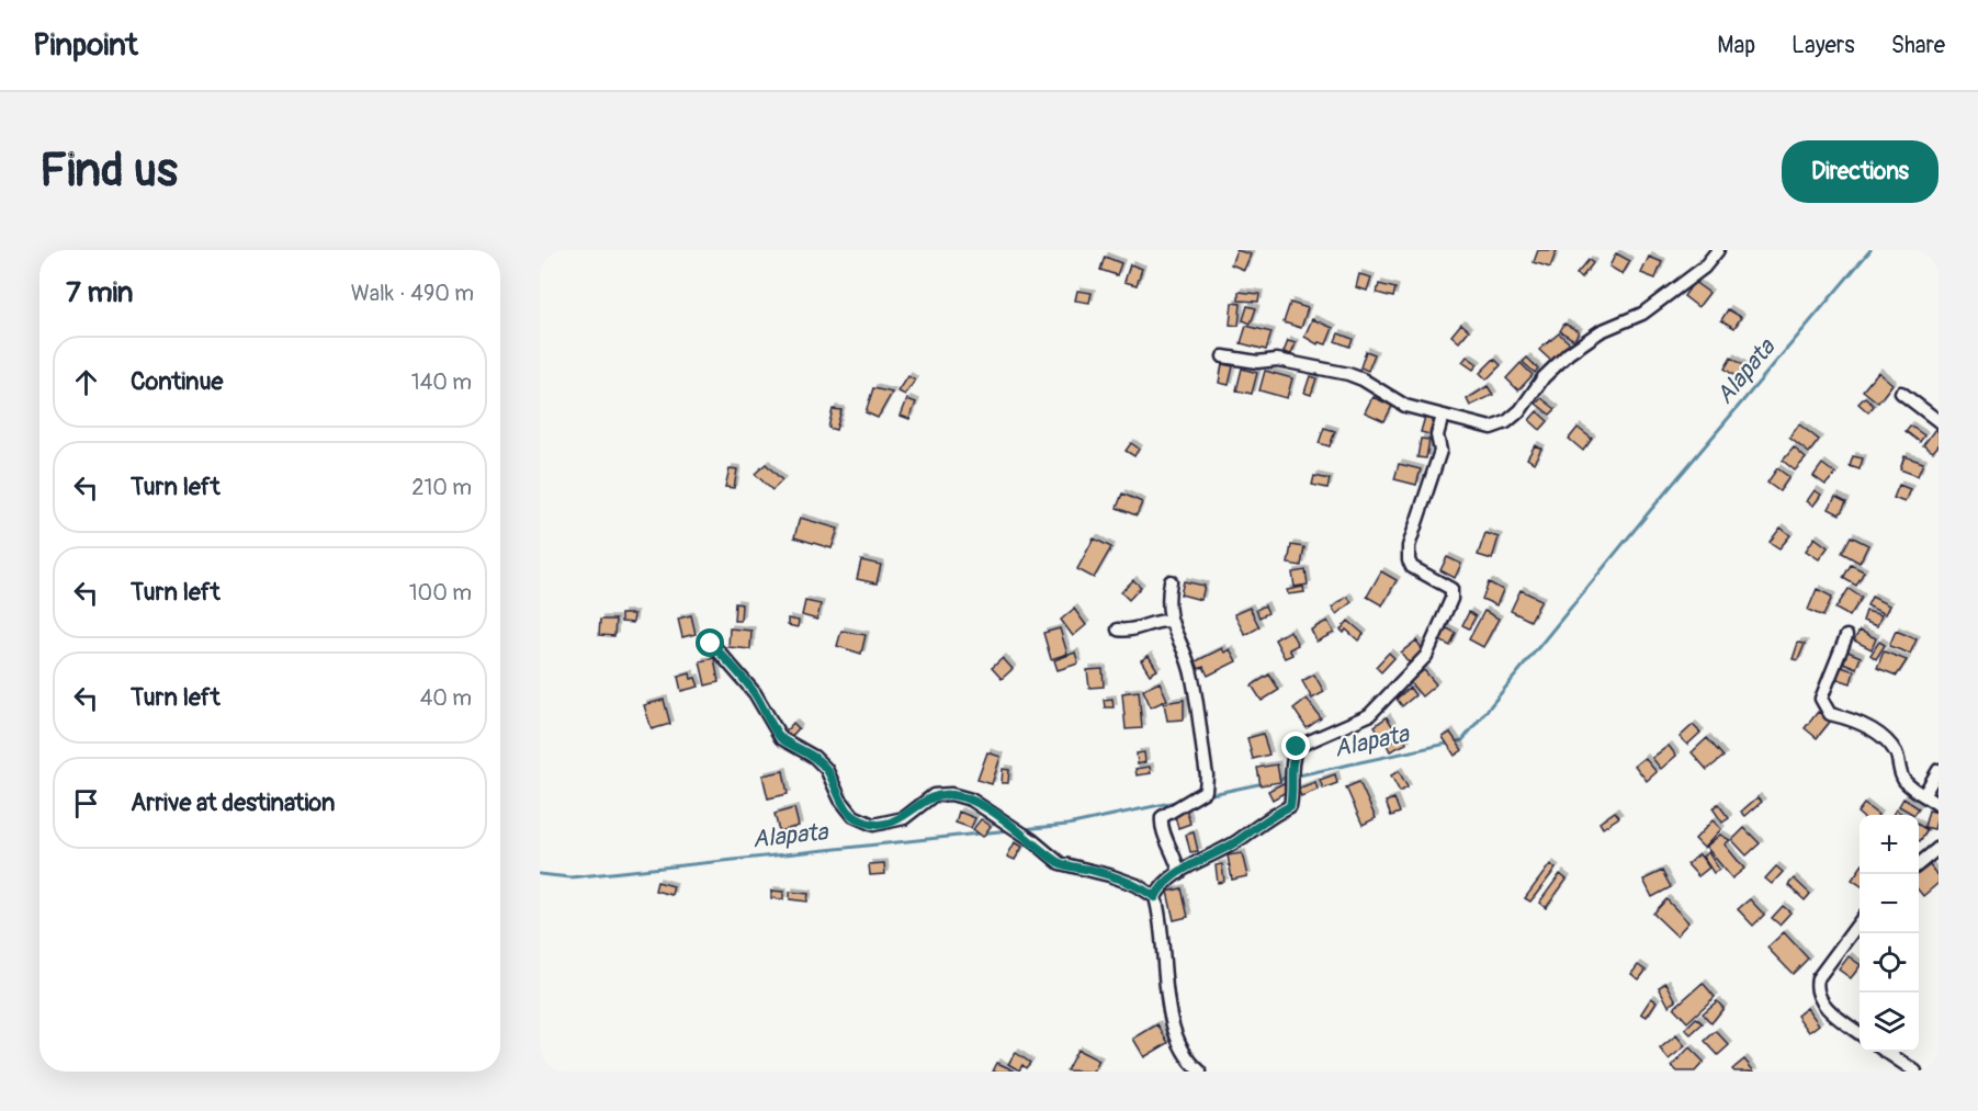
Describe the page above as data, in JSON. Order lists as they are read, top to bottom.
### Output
{
  "water": ["Alapata"],
  "page": {
    "header": "Pinpoint",
    "nav": ["Map", "Layers", "Share"],
    "buttons": "Directions",
    "title": "Find us",
    "heading": ["7 min", "Walk · 490 m"],
    "list": [
      ["Continue", "140 m"],
      ["Turn left", "210 m"],
      ["Turn left", "100 m"],
      ["Turn left", "40 m"],
      "Arrive at destination"
    ],
    "map_buttons": ["+", "−"]
  }
}
